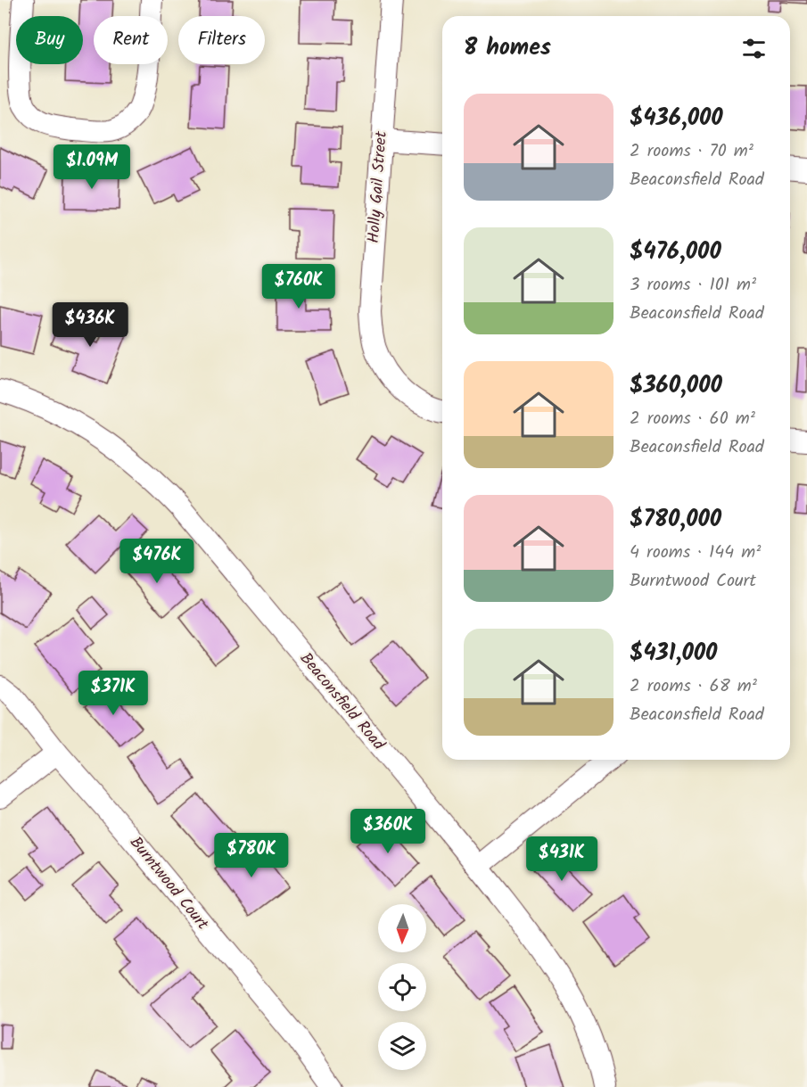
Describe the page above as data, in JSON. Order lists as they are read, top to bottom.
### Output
{
  "streets": {
    "street": ["Holly Gail Street", "Beaconsfield Road", "Burntwood Court"]
  },
  "north": "bottom",
  "page": {
    "chip": ["Buy", "Rent", "Filters"],
    "heading": "8 homes",
    "list": [
      {
        "name": "$436,000",
        "note": "2 rooms · 70 m² · Beaconsfield Road"
      },
      {
        "name": "$476,000",
        "note": "3 rooms · 101 m² · Beaconsfield Road"
      },
      {
        "name": "$360,000",
        "note": "2 rooms · 60 m² · Beaconsfield Road"
      },
      {
        "name": "$780,000",
        "note": "4 rooms · 144 m² · Burntwood Court"
      },
      {
        "name": "$431,000",
        "note": "2 rooms · 68 m² · Beaconsfield Road"
      }
    ],
    "price": [
      "$1.09M",
      "$760K",
      "$436K",
      "$476K",
      "$371K",
      "$360K",
      "$780K",
      "$431K"
    ]
  }
}
